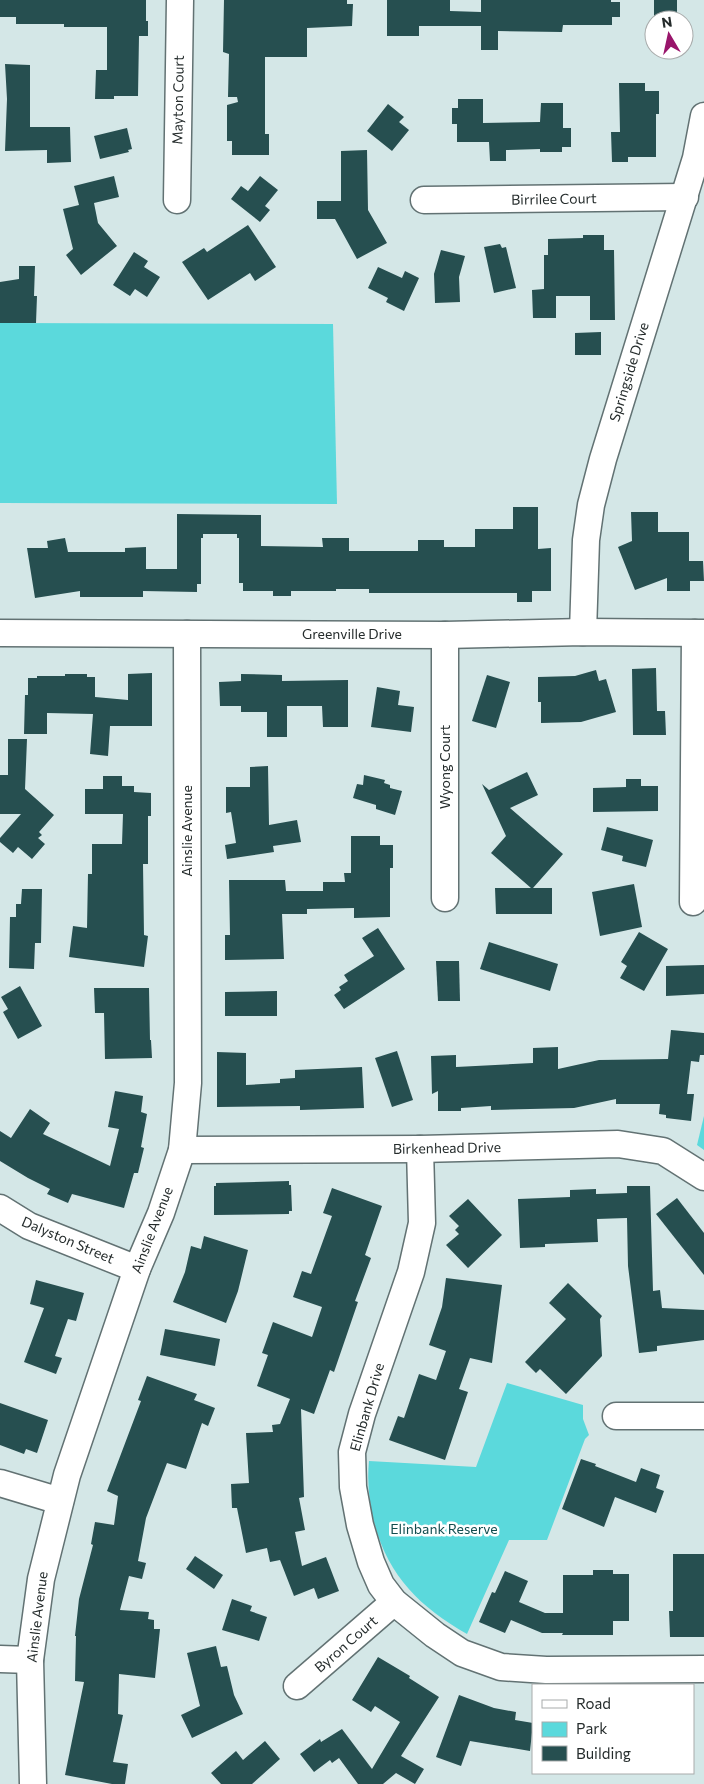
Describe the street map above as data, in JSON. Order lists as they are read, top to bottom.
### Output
{
  "streets": {
    "street": [
      "Mayton Court",
      "Birrilee Court",
      "Springside Drive",
      "Greenville Drive",
      "Wyong Court",
      "Ainslie Avenue",
      "Birkenhead Drive",
      "Dalyston Street",
      "Elinbank Drive",
      "Byron Court"
    ]
  },
  "crossings": [
    ["Birrilee Court", "Springside Drive"],
    ["Springside Drive", "Greenville Drive"],
    ["Greenville Drive", "Wyong Court"],
    ["Greenville Drive", "Ainslie Avenue"],
    ["Ainslie Avenue", "Birkenhead Drive"],
    ["Ainslie Avenue", "Dalyston Street"],
    ["Birkenhead Drive", "Elinbank Drive"],
    ["Elinbank Drive", "Byron Court"]
  ],
  "parks": ["Elinbank Reserve"],
  "legend": ["Road", "Park", "Building"],
  "north": "top"
}
